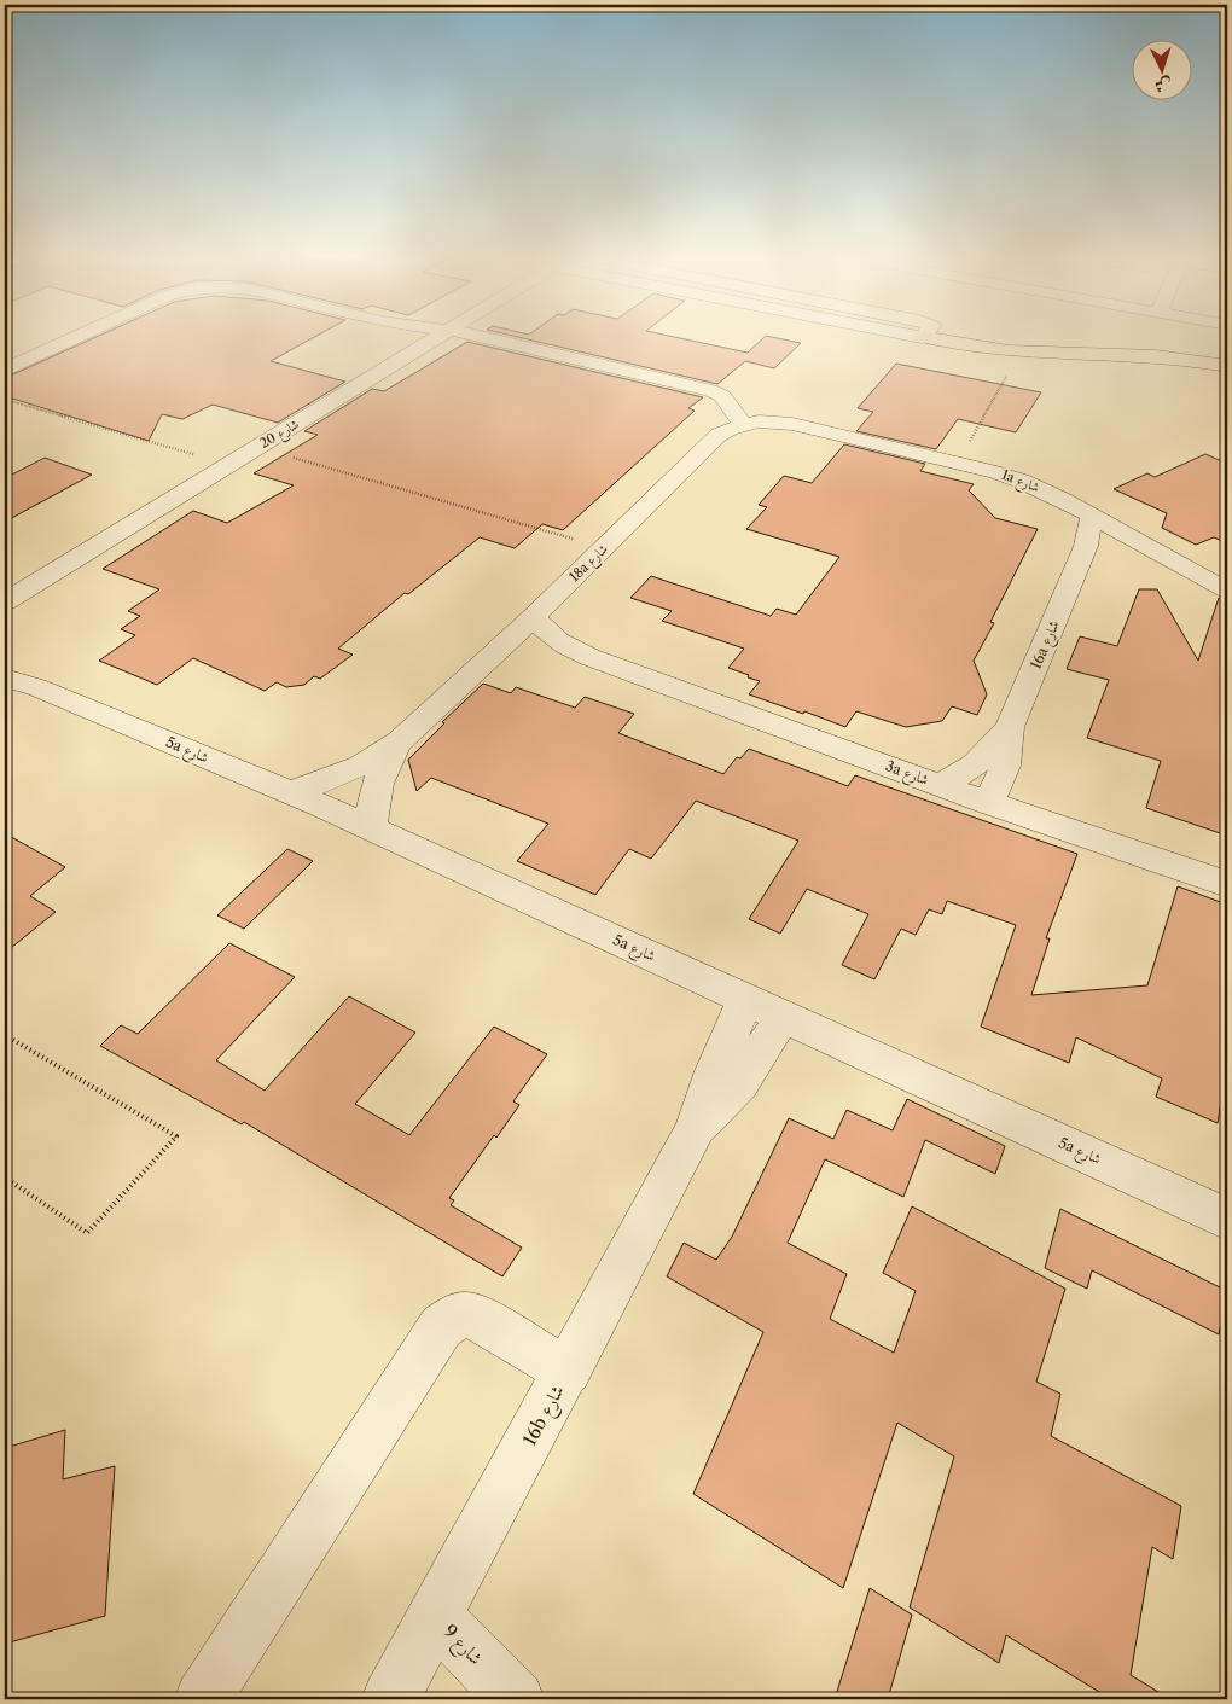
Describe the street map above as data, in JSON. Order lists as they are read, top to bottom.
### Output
{
  "streets": {
    "street": [
      "شارع 20",
      "1a شارع",
      "18a شارع",
      "16a شارع",
      "5a شارع",
      "3a شارع",
      "16b شارع",
      "شارع 9"
    ]
  },
  "crossings": [
    ["1a شارع", "18a شارع"],
    ["1a شارع", "16a شارع"],
    ["18a شارع", "5a شارع"],
    ["18a شارع", "3a شارع"],
    ["16a شارع", "3a شارع"],
    ["5a شارع", "16b شارع"],
    ["16b شارع", "شارع 9"]
  ],
  "north": "bottom"
}
